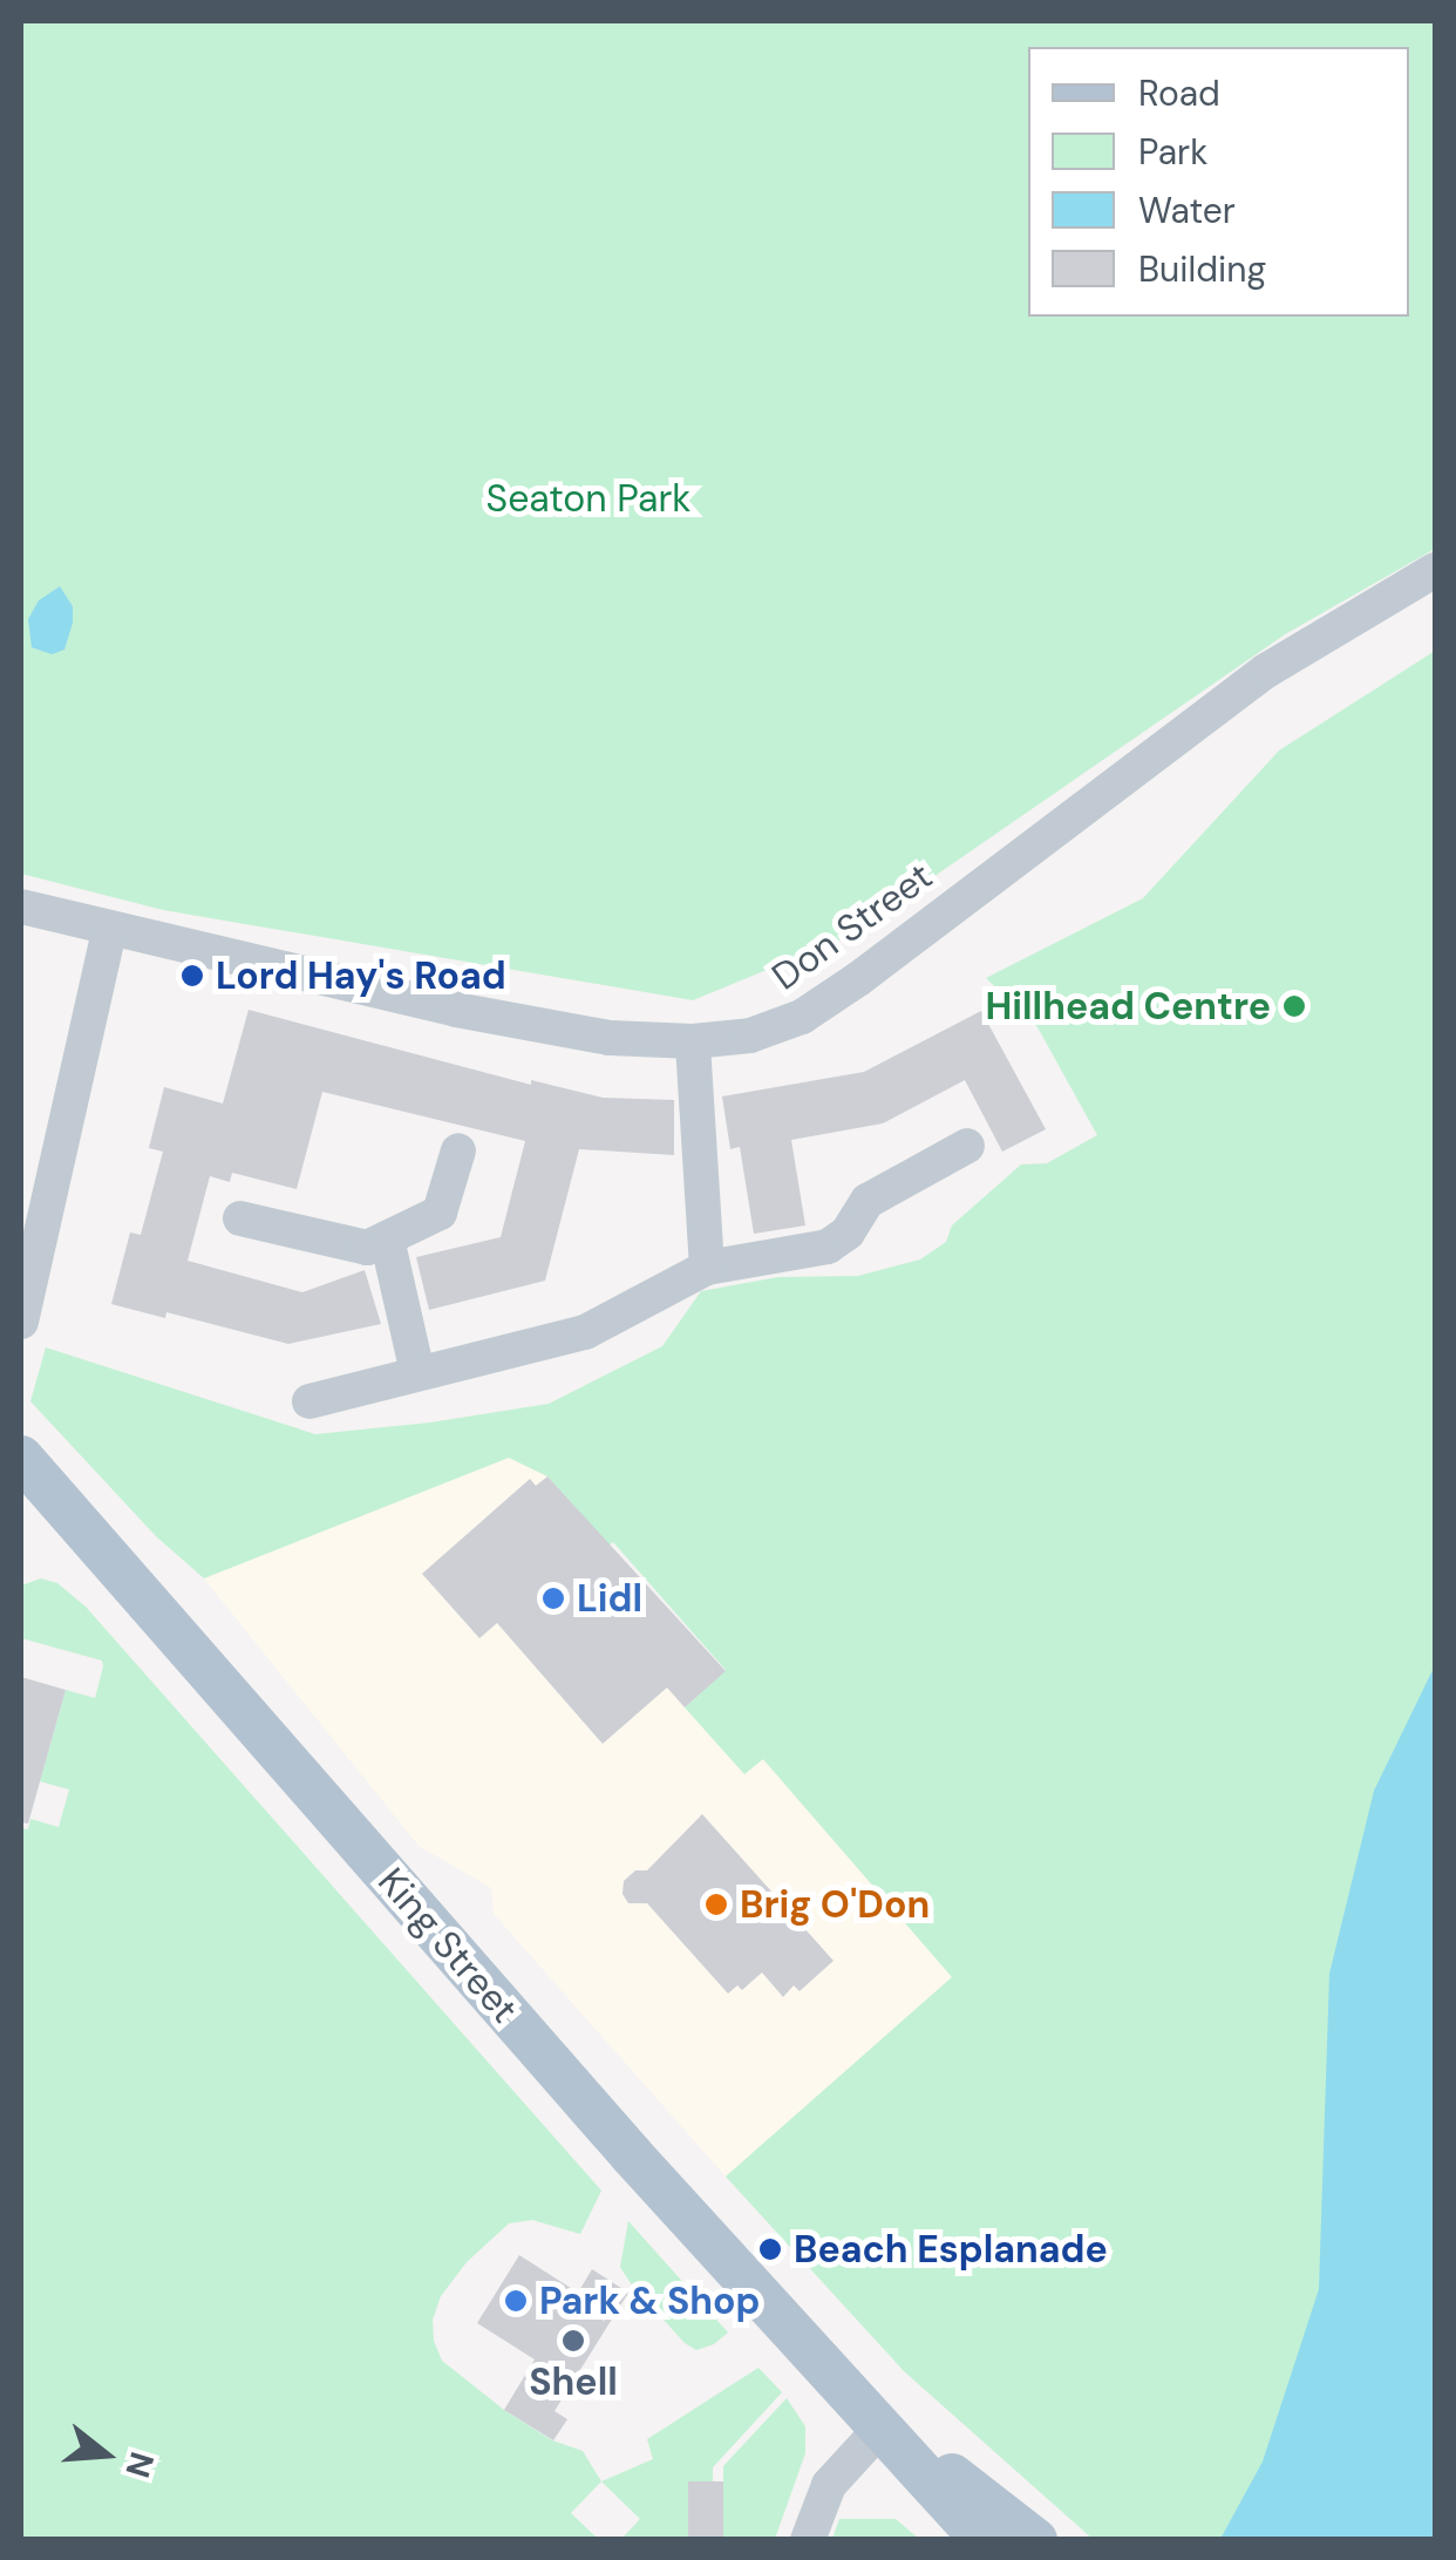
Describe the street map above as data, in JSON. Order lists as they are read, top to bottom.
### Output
{
  "streets": {
    "main road": ["King Street"],
    "street": ["Don Street"]
  },
  "parks": ["Seaton Park"],
  "places": [
    "Lord Hay's Road",
    "Hillhead Centre",
    "Lidl",
    "Brig O'Don",
    "Beach Esplanade",
    "Park & Shop",
    "Shell"
  ],
  "legend": [
    "Road",
    "Park",
    "Water",
    "Building"
  ],
  "north": "right"
}
